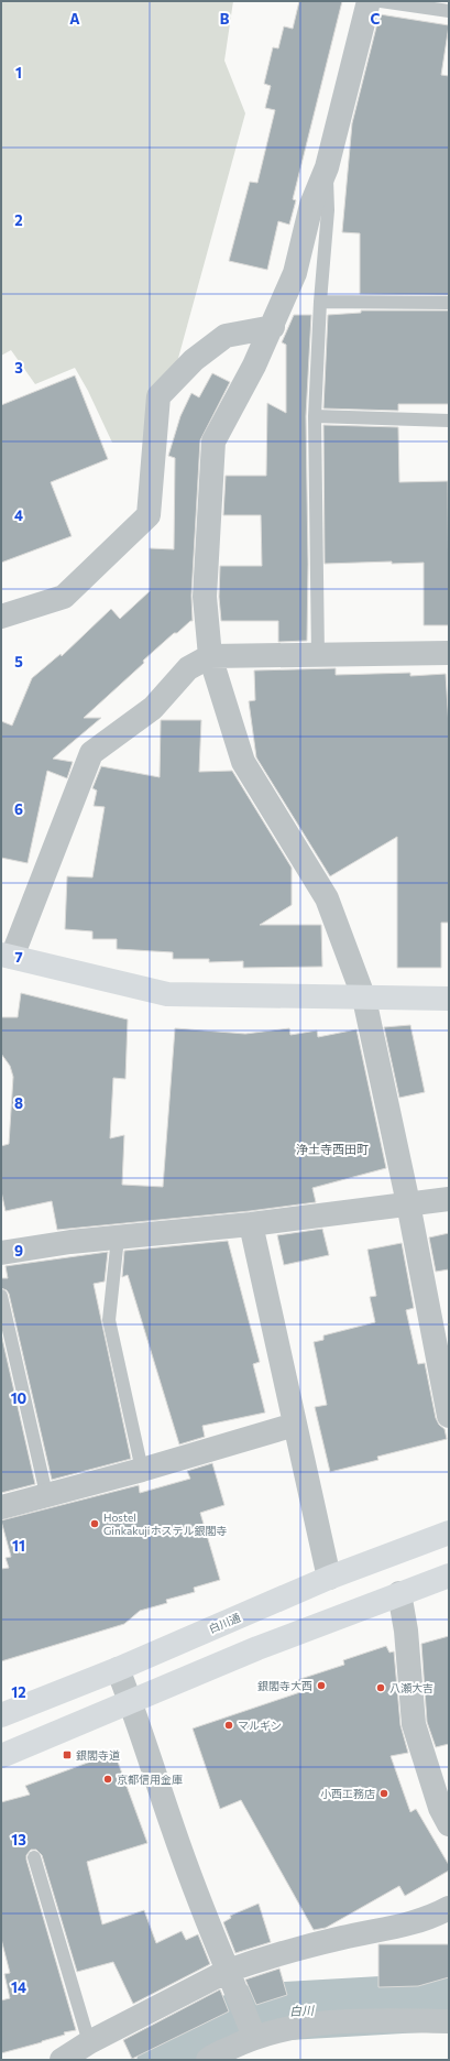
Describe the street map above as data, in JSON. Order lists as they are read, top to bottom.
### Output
{
  "streets": {
    "main road": ["白川通"]
  },
  "districts": ["浄土寺西田町"],
  "water": ["白川"],
  "places": {
    "other": [
      "Hostel Ginkakujiホステル銀閣寺",
      "銀閣寺大西",
      "八瀬大吉",
      "マルギン",
      "京都信用金庫",
      "小西工務店"
    ],
    "transit": ["銀閣寺道"]
  },
  "grid": {
    "columns": ["A", "B", "C"],
    "rows": [
      "1",
      "2",
      "3",
      "4",
      "5",
      "6",
      "7",
      "8",
      "9",
      "10",
      "11",
      "12",
      "13",
      "14"
    ]
  }
}
